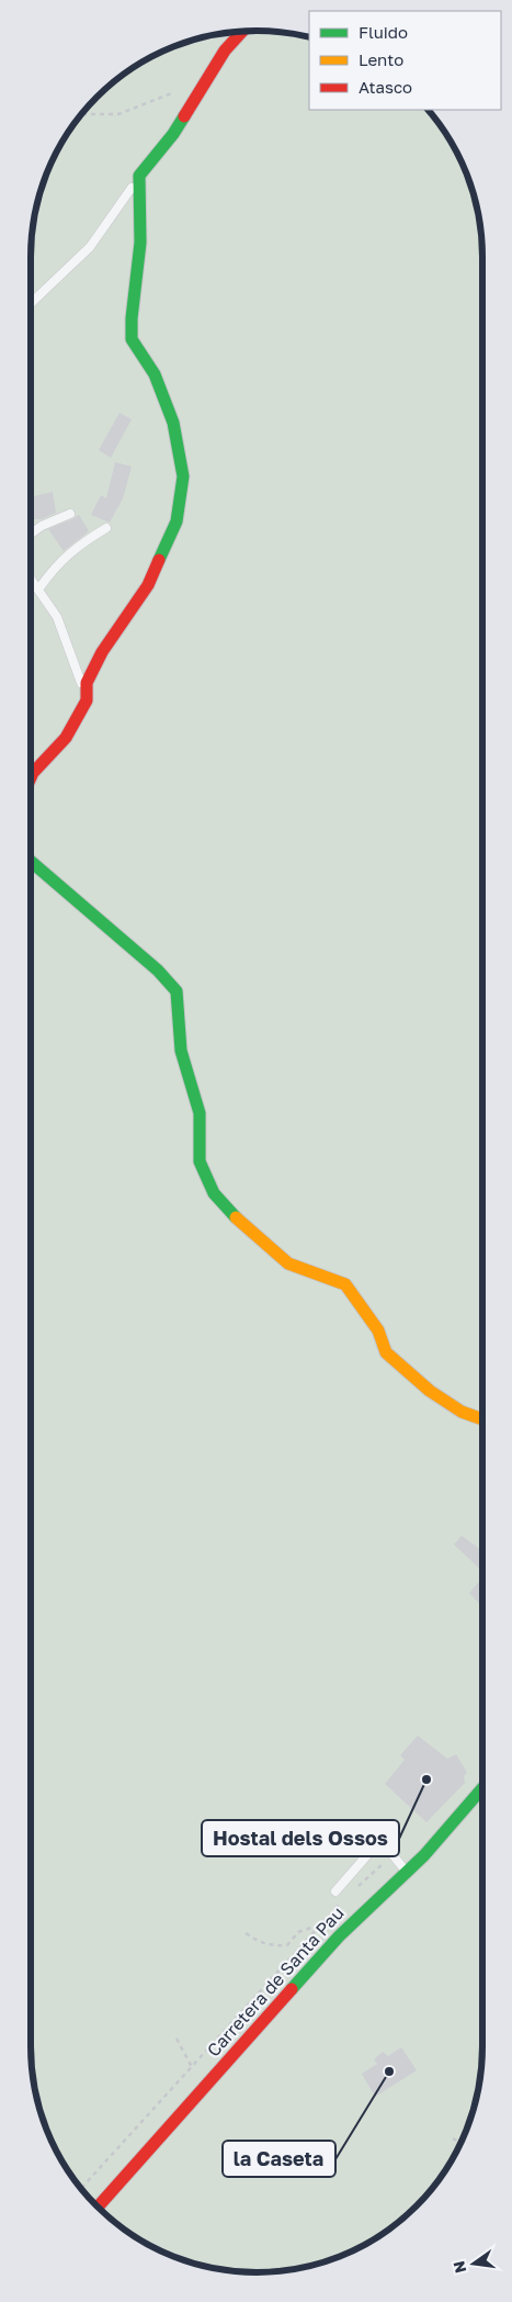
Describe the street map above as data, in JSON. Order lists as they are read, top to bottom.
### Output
{
  "streets": {
    "street": ["Carretera de Santa Pau"]
  },
  "places": ["Hostal dels Ossos", "la Caseta"],
  "legend": ["Fluido", "Lento", "Atasco"],
  "north": "left"
}
